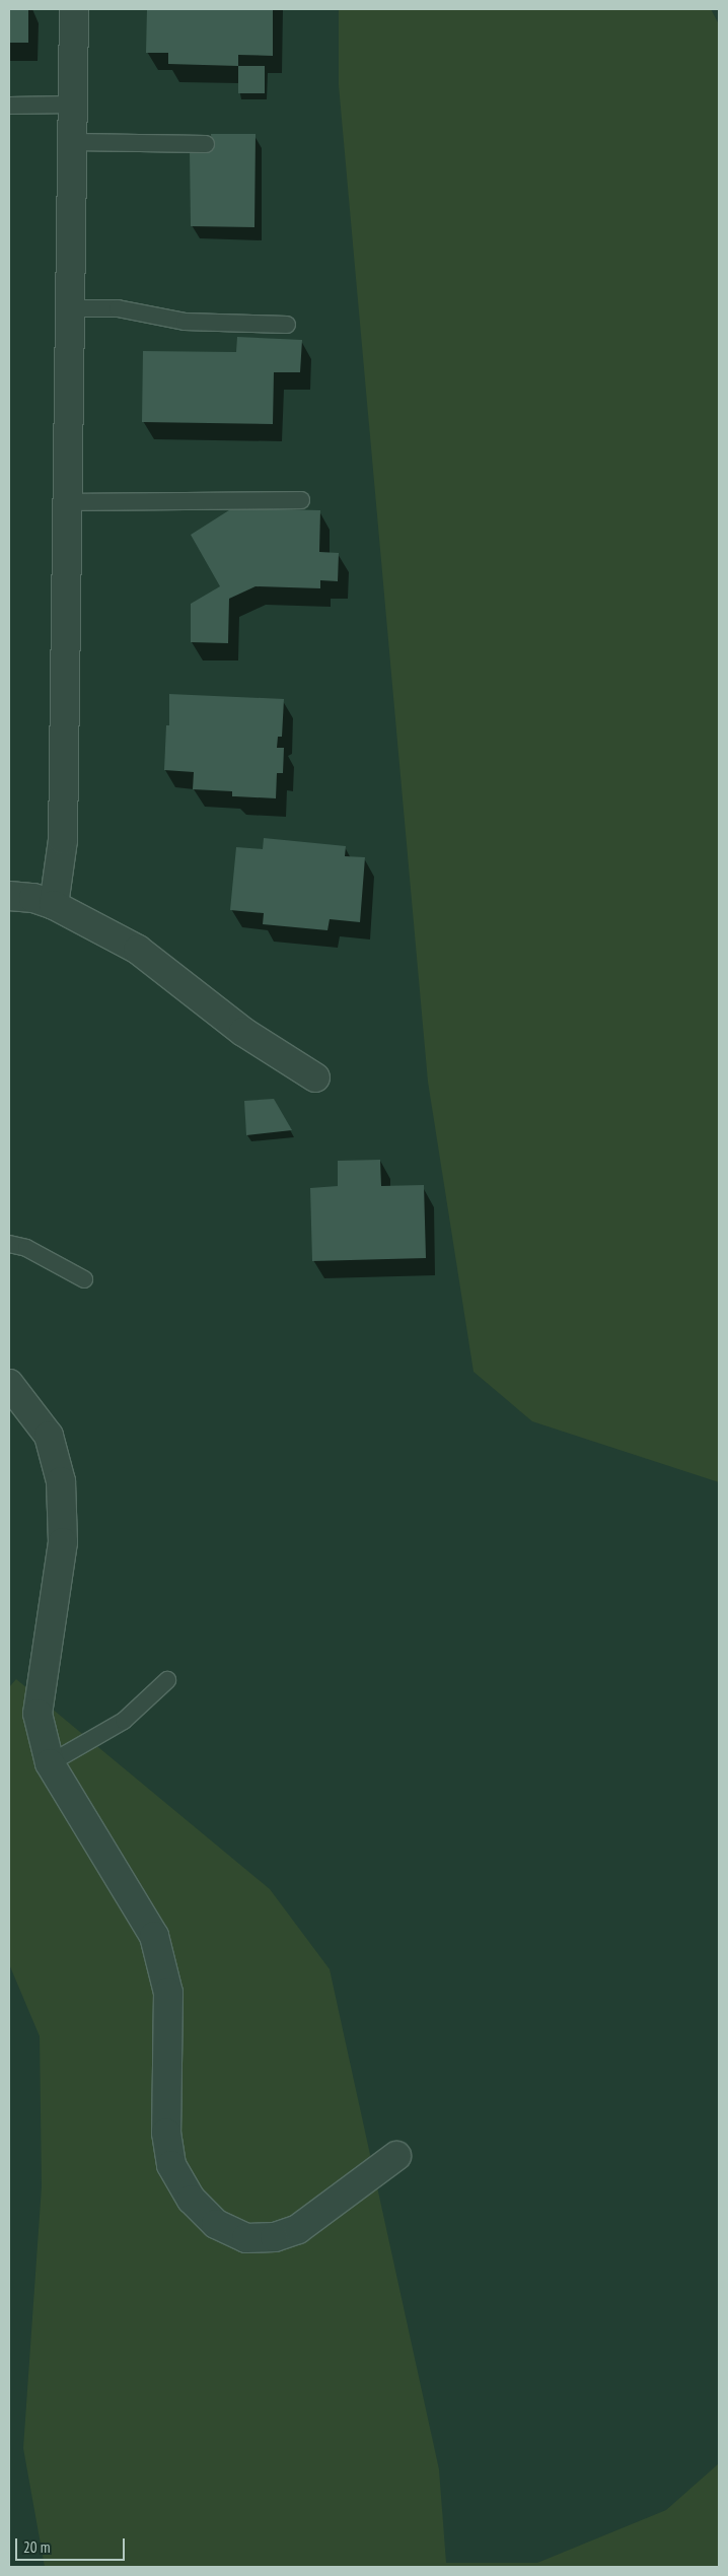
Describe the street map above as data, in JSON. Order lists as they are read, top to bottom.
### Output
{
  "scale_bar": "20 m"
}
